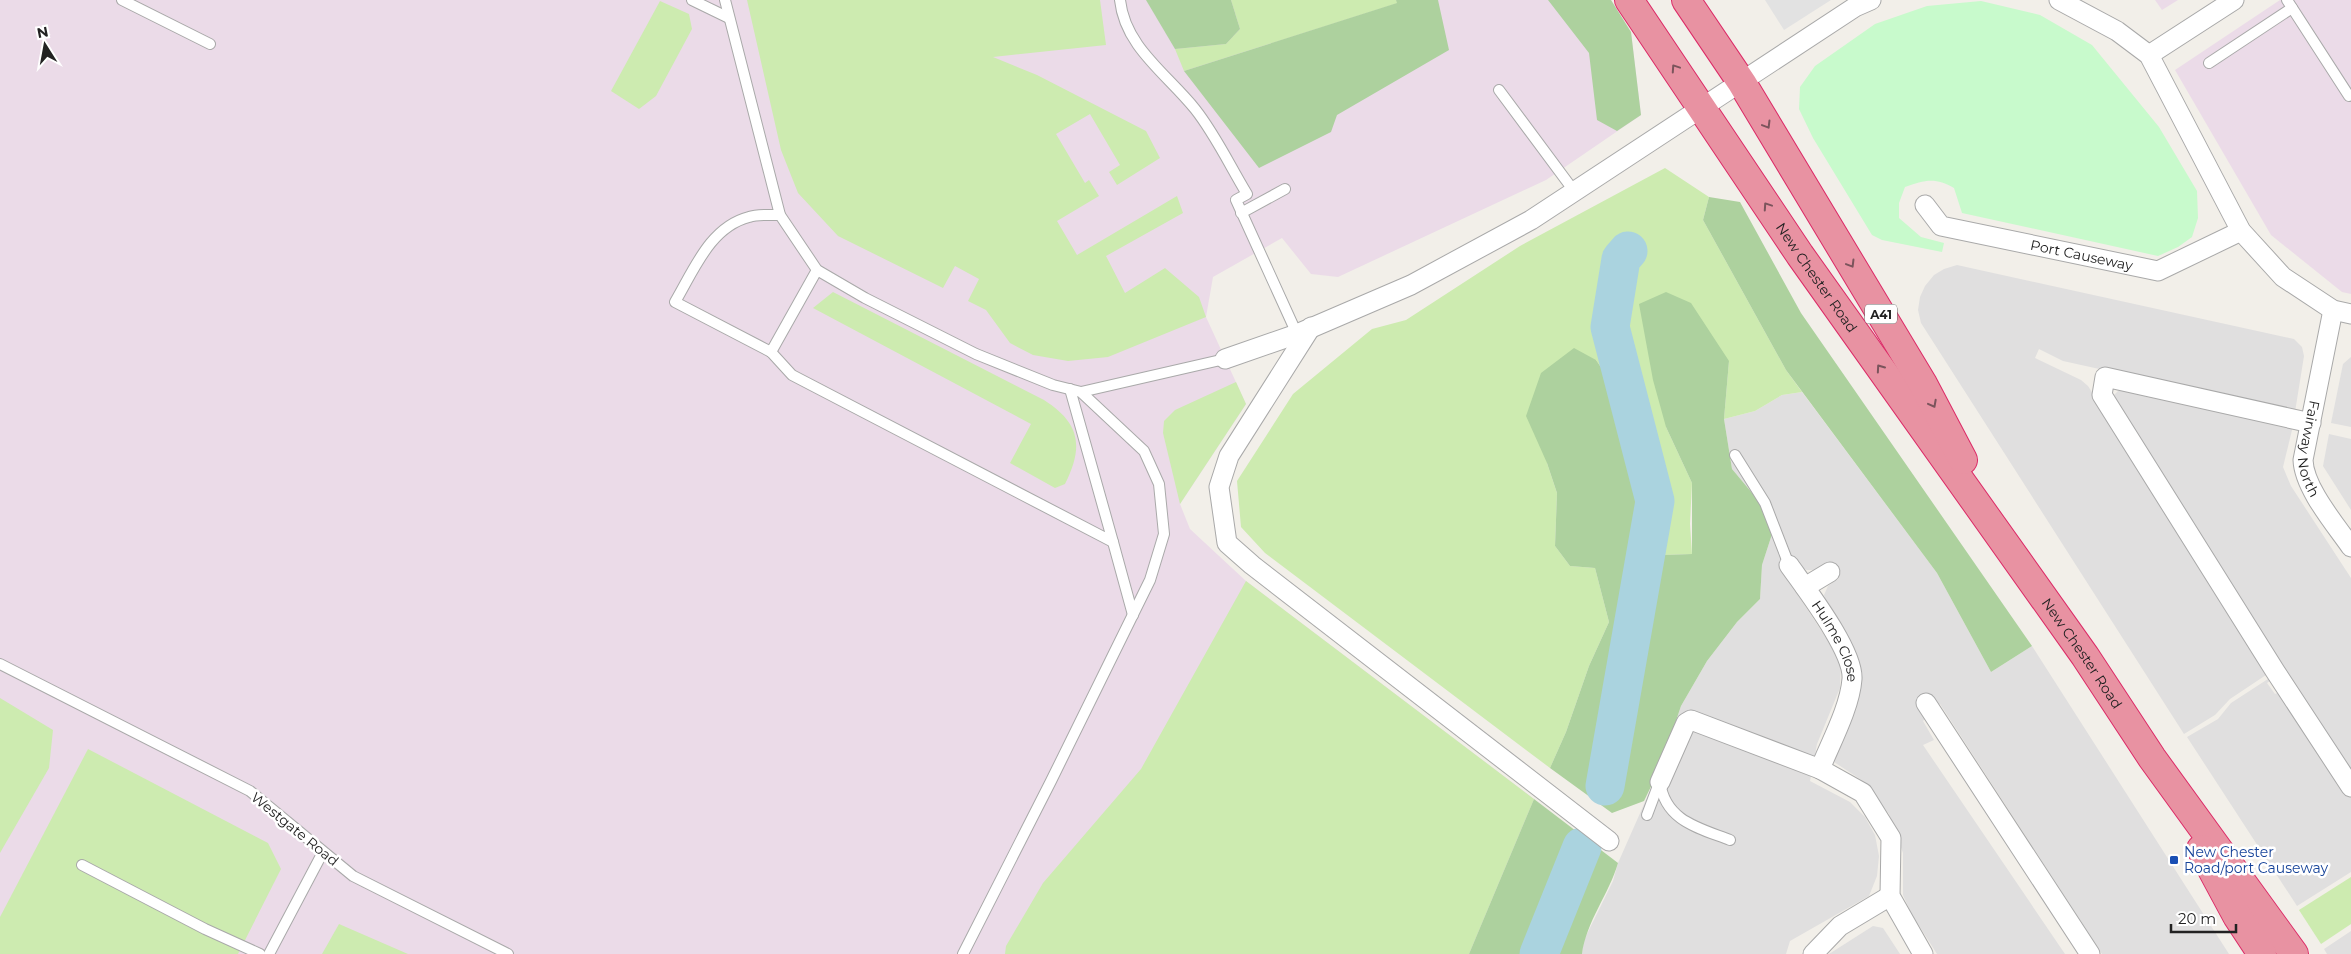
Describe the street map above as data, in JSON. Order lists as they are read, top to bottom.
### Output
{
  "streets": {
    "highway": ["New Chester Road", "A41"],
    "street": ["Port Causeway", "Fairway North", "Hulme Close"],
    "lane": ["Westgate Road"]
  },
  "places": {
    "transit": ["New Chester Road/port Causeway"]
  },
  "scale_bar": "20 m",
  "north": "top"
}
